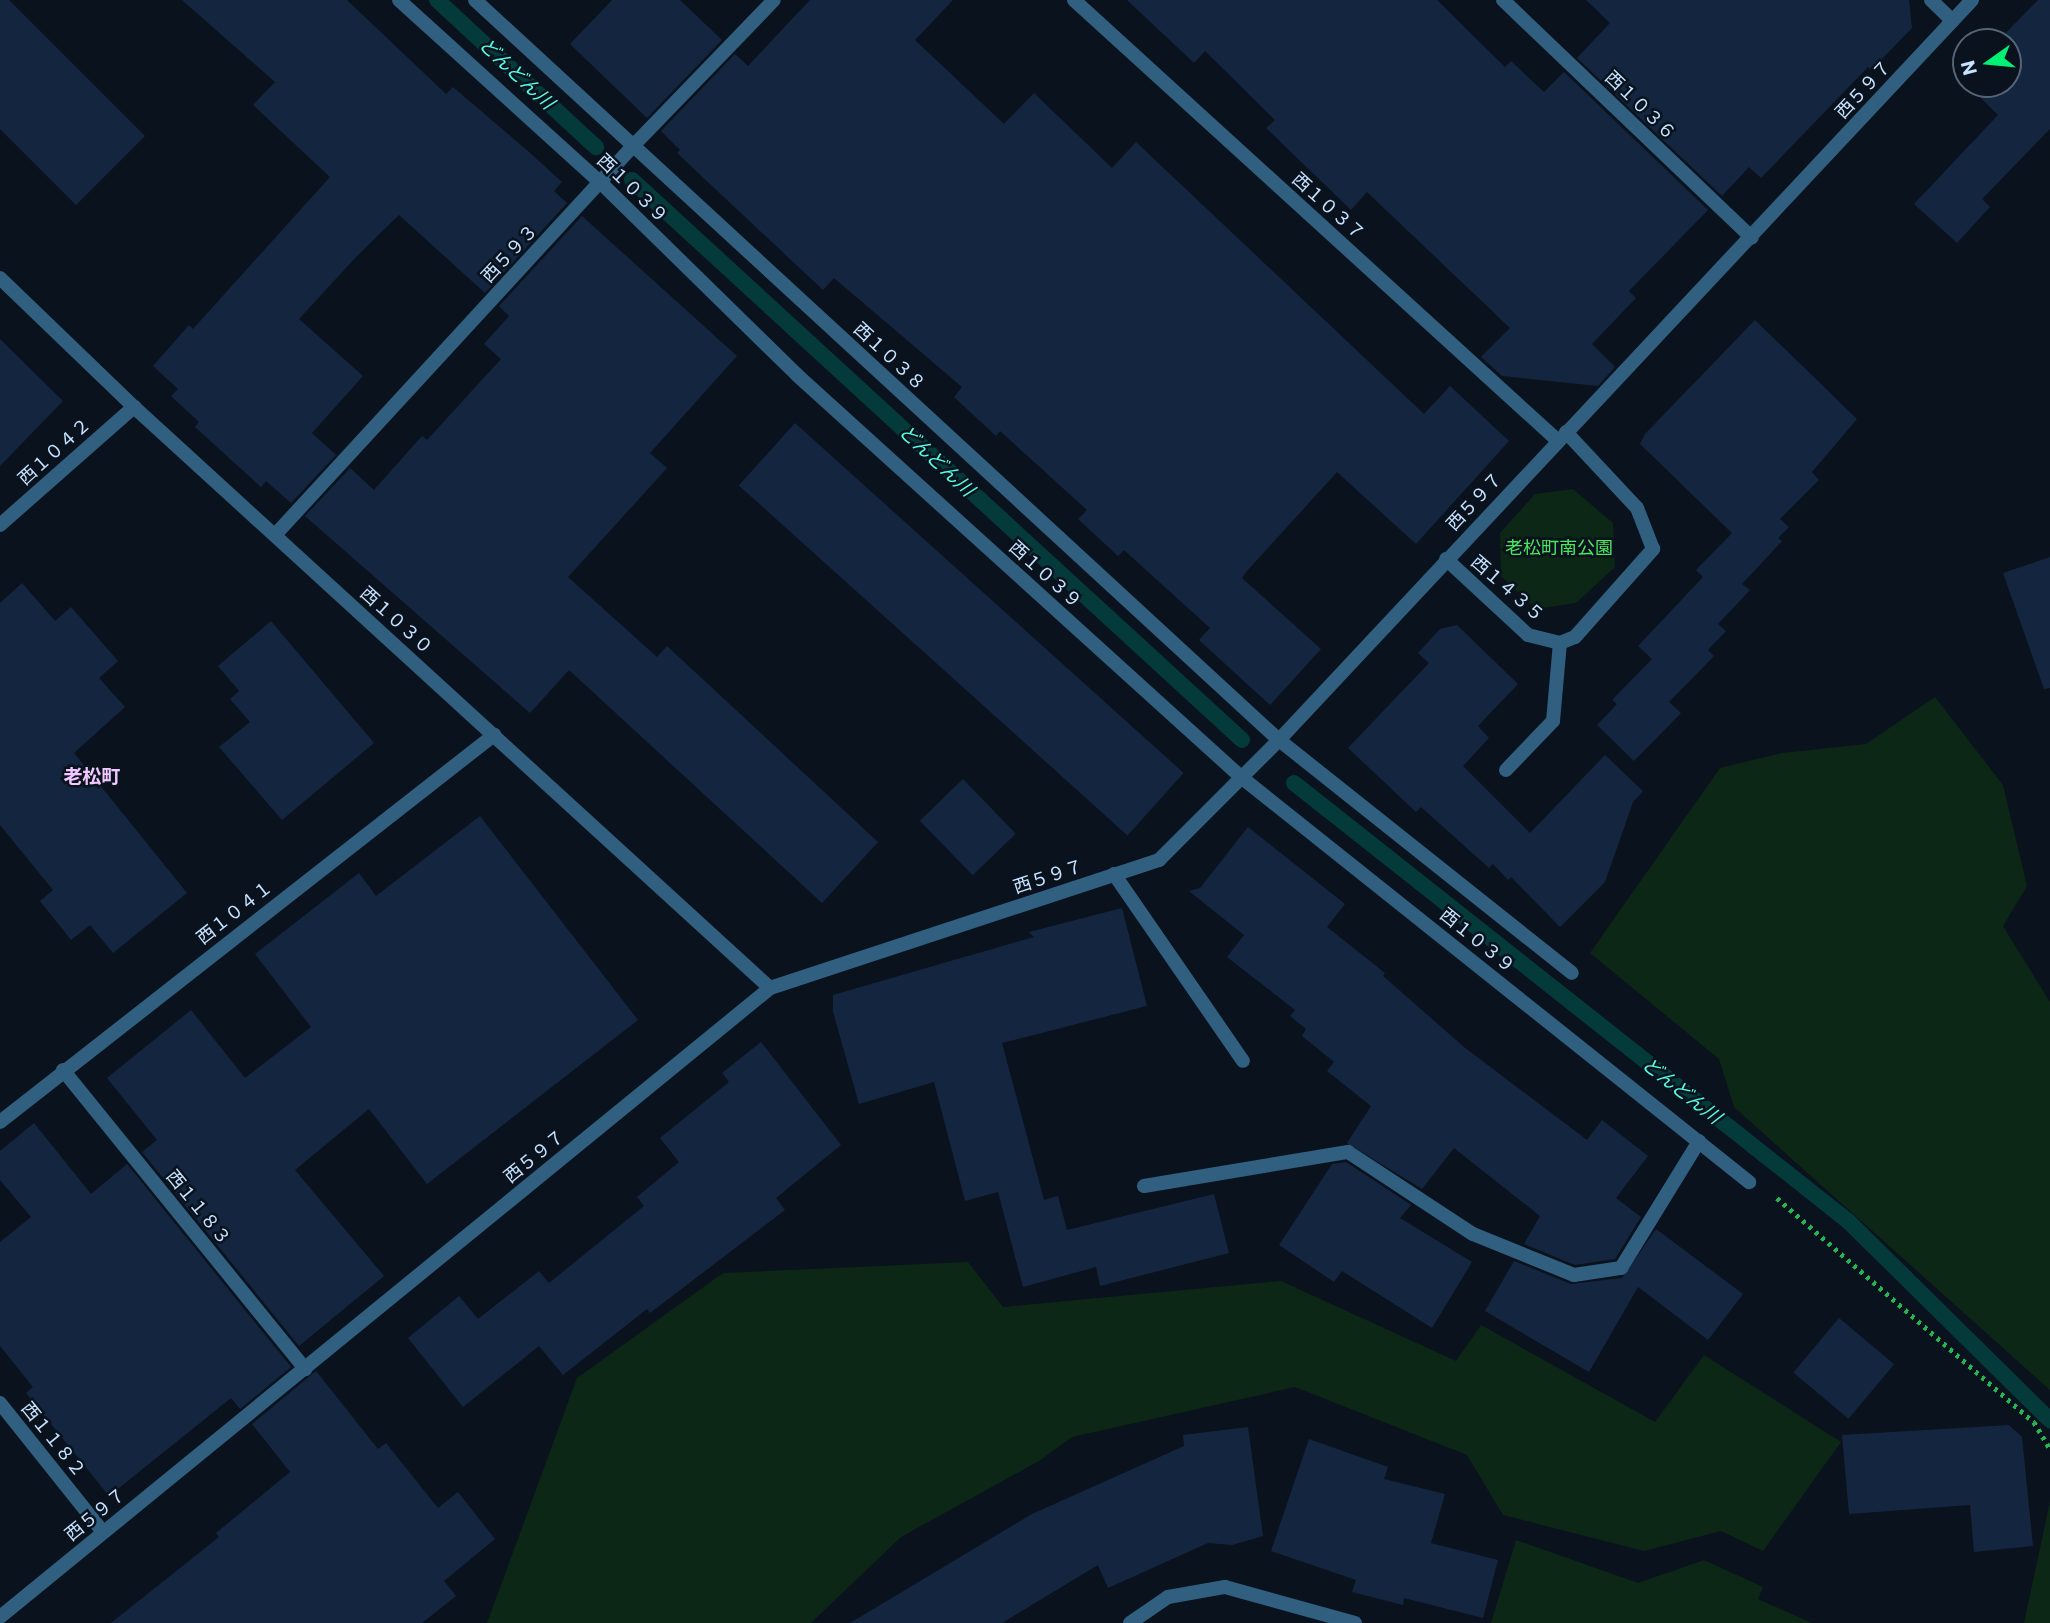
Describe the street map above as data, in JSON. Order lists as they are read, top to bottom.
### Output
{
  "streets": {
    "street": [
      "西５９７",
      "西１０３６",
      "西１０３９",
      "西１０３７",
      "西５９３",
      "西１０３８",
      "西１０４２",
      "西１４３５",
      "西１０３０",
      "西１０４１",
      "西１１８３",
      "西１１８２"
    ]
  },
  "crossings": [
    ["西５９７", "西１０３６"],
    ["西５９７", "西１０３９"],
    ["西５９７", "西１０３７"],
    ["西５９７", "西１０３８"],
    ["西５９７", "西１４３５"],
    ["西５９７", "西１０３０"],
    ["西５９７", "西１１８３"],
    ["西５９７", "西１１８２"],
    ["西１０３９", "西５９３"],
    ["西５９３", "西１０３８"],
    ["西５９３", "西１０３０"],
    ["西１０４２", "西１０３０"],
    ["西１０３０", "西１０４１"],
    ["西１０４１", "西１１８３"]
  ],
  "districts": ["老松町"],
  "water": ["どんどん川"],
  "parks": ["老松町南公園"],
  "north": "left"
}
